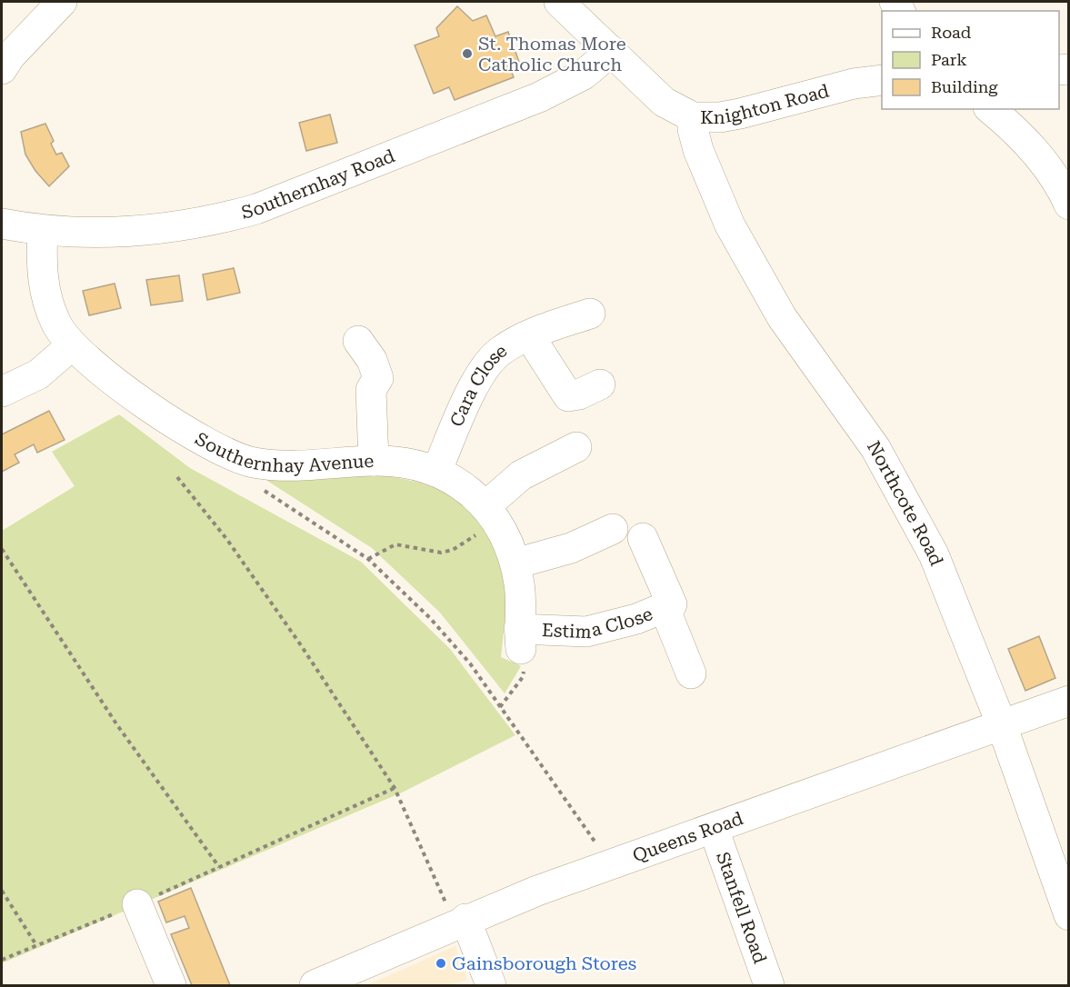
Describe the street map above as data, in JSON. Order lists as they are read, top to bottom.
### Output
{
  "streets": {
    "street": [
      "Knighton Road",
      "Southernhay Road",
      "Cara Close",
      "Southernhay Avenue",
      "Northcote Road",
      "Estima Close",
      "Queens Road",
      "Stanfell Road"
    ]
  },
  "crossings": [
    ["Knighton Road", "Southernhay Road"],
    ["Knighton Road", "Northcote Road"],
    ["Southernhay Road", "Southernhay Avenue"],
    ["Cara Close", "Southernhay Avenue"],
    ["Southernhay Avenue", "Estima Close"],
    ["Northcote Road", "Queens Road"],
    ["Queens Road", "Stanfell Road"]
  ],
  "places": ["St. Thomas More Catholic Church", "Gainsborough Stores"],
  "legend": ["Road", "Park", "Building"]
}
